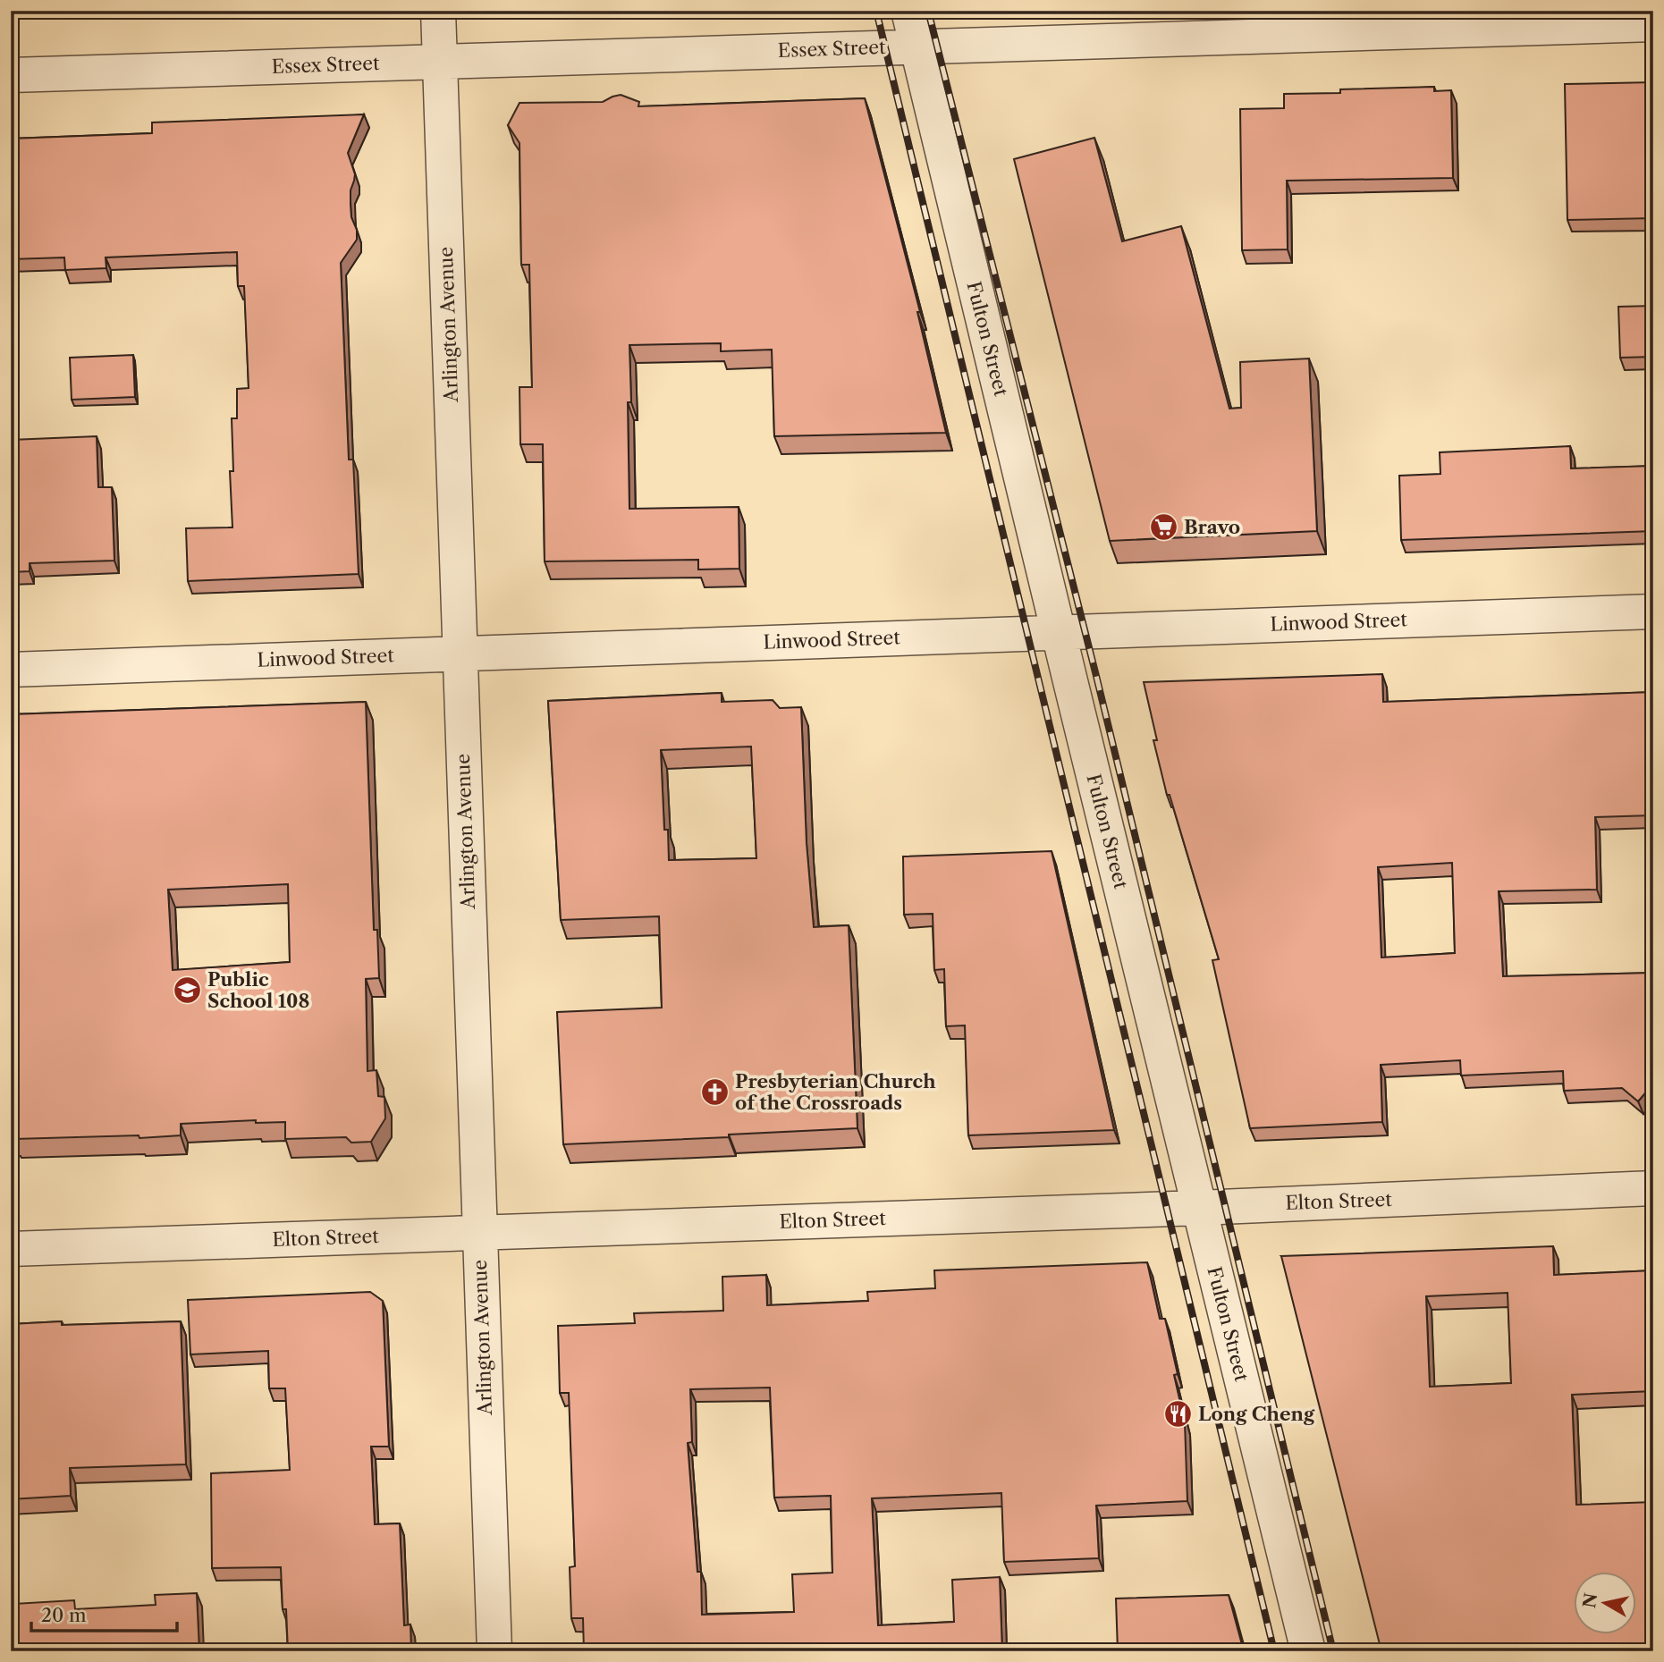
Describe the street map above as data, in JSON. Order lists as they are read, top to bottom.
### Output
{
  "streets": {
    "street": [
      "Essex Street",
      "Arlington Avenue",
      "Fulton Street",
      "Linwood Street",
      "Elton Street"
    ]
  },
  "crossings": [
    ["Essex Street", "Arlington Avenue"],
    ["Essex Street", "Fulton Street"],
    ["Arlington Avenue", "Linwood Street"],
    ["Arlington Avenue", "Elton Street"],
    ["Fulton Street", "Linwood Street"],
    ["Fulton Street", "Elton Street"]
  ],
  "places": {
    "supermarket": ["Bravo"],
    "school or university": ["Public School 108"],
    "church": ["Presbyterian Church of the Crossroads"],
    "restaurant": ["Long Cheng"]
  },
  "scale_bar": "20 m",
  "north": "left"
}
